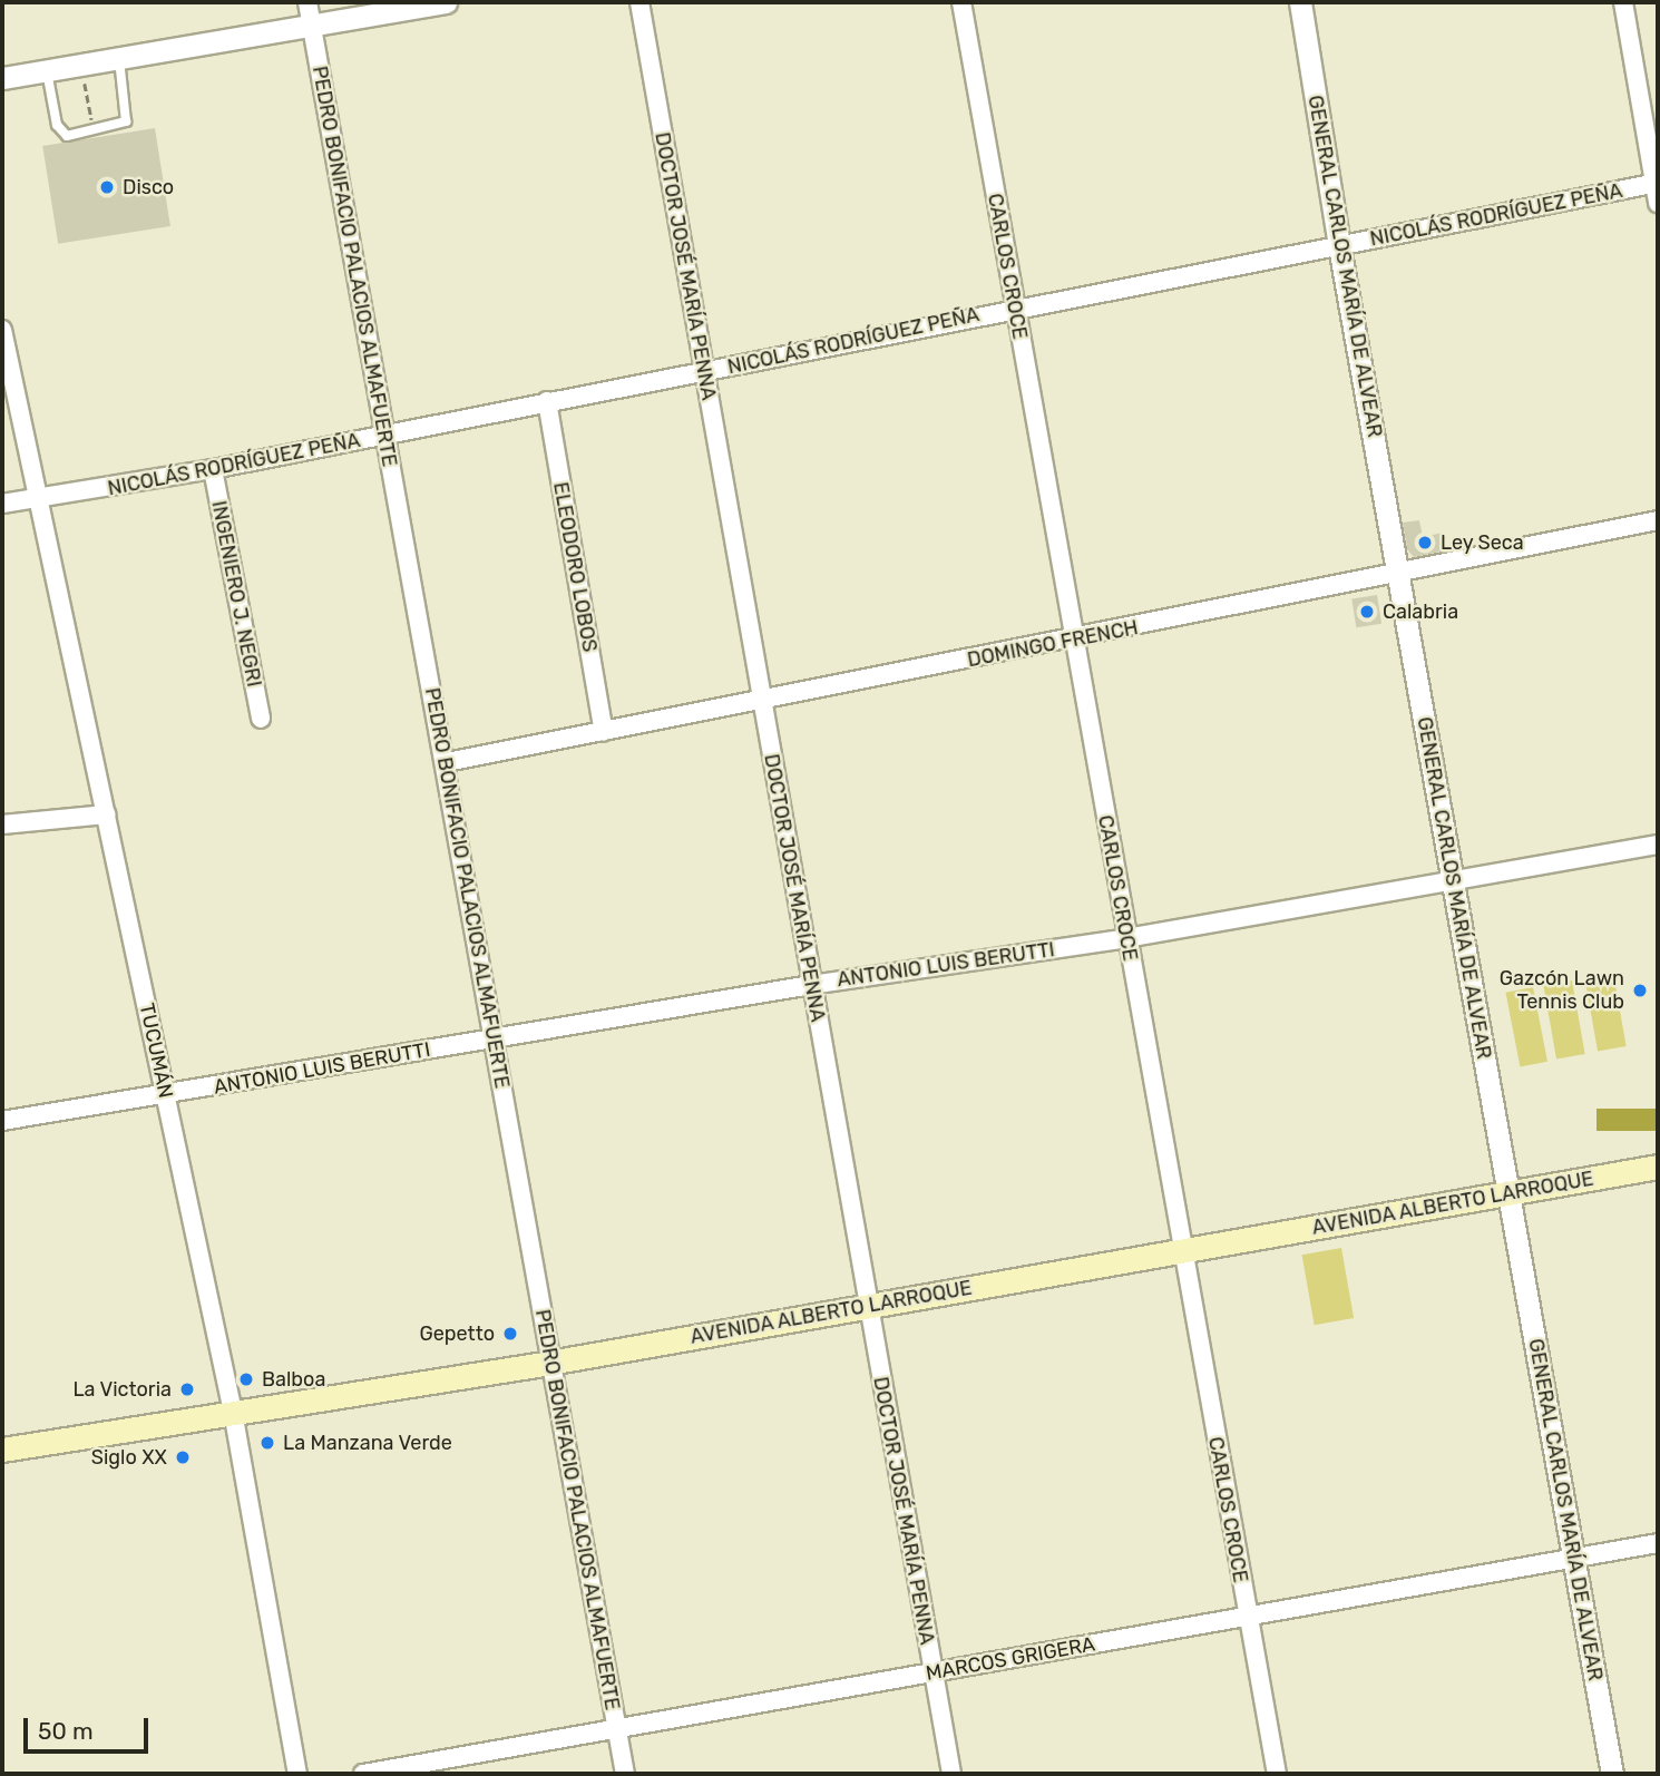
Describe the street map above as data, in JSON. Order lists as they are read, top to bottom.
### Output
{
  "streets": {
    "main road": ["AVENIDA ALBERTO LARROQUE"],
    "street": [
      "NICOLÁS RODRÍGUEZ PEÑA",
      "PEDRO BONIFACIO PALACIOS ALMAFUERTE",
      "DOCTOR JOSÉ MARÍA PENNA",
      "CARLOS CROCE",
      "GENERAL CARLOS MARÍA DE ALVEAR",
      "ELEODORO LOBOS",
      "INGENIERO J. NEGRI",
      "DOMINGO FRENCH",
      "ANTONIO LUIS BERUTTI",
      "TUCUMÁN",
      "MARCOS GRIGERA"
    ]
  },
  "crossings": [
    ["NICOLÁS RODRÍGUEZ PEÑA", "PEDRO BONIFACIO PALACIOS ALMAFUERTE"],
    ["NICOLÁS RODRÍGUEZ PEÑA", "DOCTOR JOSÉ MARÍA PENNA"],
    ["NICOLÁS RODRÍGUEZ PEÑA", "CARLOS CROCE"],
    ["NICOLÁS RODRÍGUEZ PEÑA", "GENERAL CARLOS MARÍA DE ALVEAR"],
    ["NICOLÁS RODRÍGUEZ PEÑA", "ELEODORO LOBOS"],
    ["NICOLÁS RODRÍGUEZ PEÑA", "INGENIERO J. NEGRI"],
    ["NICOLÁS RODRÍGUEZ PEÑA", "TUCUMÁN"],
    ["PEDRO BONIFACIO PALACIOS ALMAFUERTE", "DOMINGO FRENCH"],
    ["PEDRO BONIFACIO PALACIOS ALMAFUERTE", "ANTONIO LUIS BERUTTI"],
    ["PEDRO BONIFACIO PALACIOS ALMAFUERTE", "AVENIDA ALBERTO LARROQUE"],
    ["PEDRO BONIFACIO PALACIOS ALMAFUERTE", "MARCOS GRIGERA"],
    ["DOCTOR JOSÉ MARÍA PENNA", "DOMINGO FRENCH"],
    ["DOCTOR JOSÉ MARÍA PENNA", "ANTONIO LUIS BERUTTI"],
    ["DOCTOR JOSÉ MARÍA PENNA", "AVENIDA ALBERTO LARROQUE"],
    ["DOCTOR JOSÉ MARÍA PENNA", "MARCOS GRIGERA"],
    ["CARLOS CROCE", "DOMINGO FRENCH"],
    ["CARLOS CROCE", "ANTONIO LUIS BERUTTI"],
    ["CARLOS CROCE", "AVENIDA ALBERTO LARROQUE"],
    ["CARLOS CROCE", "MARCOS GRIGERA"],
    ["GENERAL CARLOS MARÍA DE ALVEAR", "DOMINGO FRENCH"],
    ["GENERAL CARLOS MARÍA DE ALVEAR", "ANTONIO LUIS BERUTTI"],
    ["GENERAL CARLOS MARÍA DE ALVEAR", "AVENIDA ALBERTO LARROQUE"],
    ["GENERAL CARLOS MARÍA DE ALVEAR", "MARCOS GRIGERA"],
    ["ELEODORO LOBOS", "DOMINGO FRENCH"],
    ["ANTONIO LUIS BERUTTI", "TUCUMÁN"],
    ["TUCUMÁN", "AVENIDA ALBERTO LARROQUE"]
  ],
  "places": [
    "Disco",
    "Ley Seca",
    "Calabria",
    "Gazcón Lawn Tennis Club",
    "Gepetto",
    "Balboa",
    "La Victoria",
    "La Manzana Verde",
    "Siglo XX"
  ],
  "scale_bar": "50 m"
}
